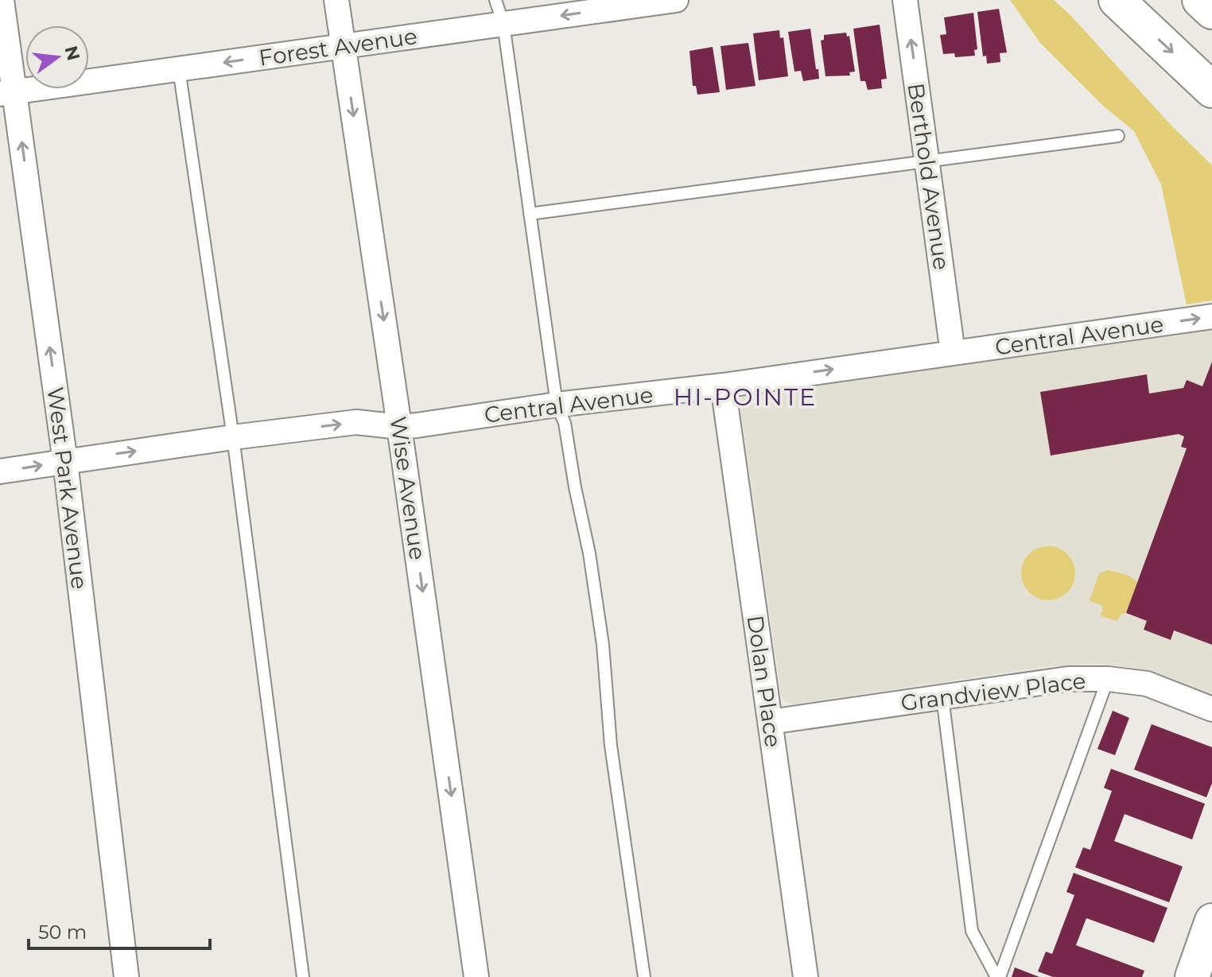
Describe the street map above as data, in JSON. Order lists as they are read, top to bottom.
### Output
{
  "streets": {
    "street": [
      "Forest Avenue",
      "Berthold Avenue",
      "Central Avenue",
      "West Park Avenue",
      "Wise Avenue",
      "Dolan Place",
      "Grandview Place"
    ]
  },
  "crossings": [
    ["Forest Avenue", "West Park Avenue"],
    ["Forest Avenue", "Wise Avenue"],
    ["Berthold Avenue", "Central Avenue"],
    ["Central Avenue", "West Park Avenue"],
    ["Central Avenue", "Wise Avenue"],
    ["Central Avenue", "Dolan Place"],
    ["Dolan Place", "Grandview Place"]
  ],
  "one_way": [
    "Forest Avenue",
    "Berthold Avenue",
    "Central Avenue",
    "West Park Avenue",
    "Wise Avenue"
  ],
  "districts": ["HI-POINTE"],
  "scale_bar": "50 m",
  "north": "right"
}
